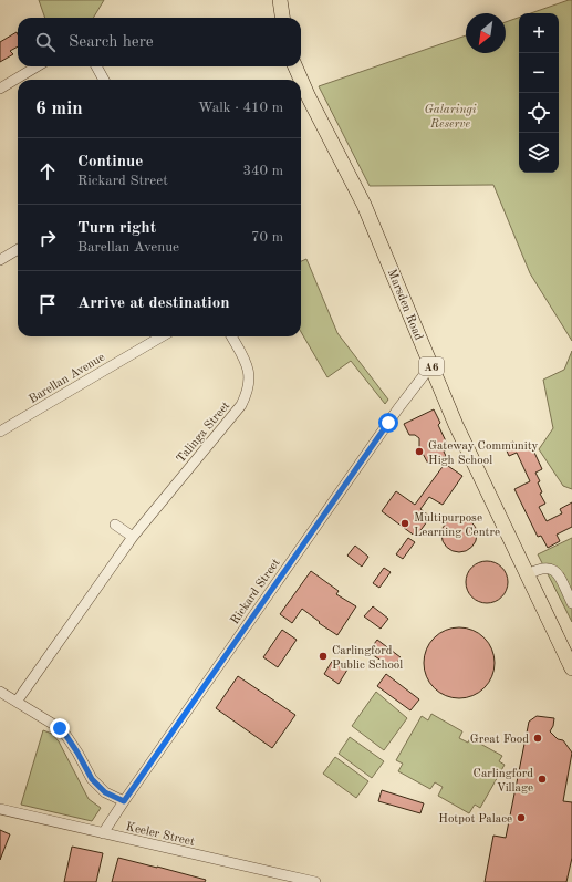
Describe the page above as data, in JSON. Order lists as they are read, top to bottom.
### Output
{
  "streets": {
    "highway": ["Marsden Road", "A6"],
    "street": [
      "Barellan Avenue",
      "Talinga Street",
      "Rickard Street",
      "Keeler Street"
    ]
  },
  "crossings": [
    ["Marsden Road", "Rickard Street"],
    ["Rickard Street", "Keeler Street"]
  ],
  "parks": ["Galaringi Reserve"],
  "places": [
    "Gateway Community High School",
    "Multipurpose Learning Centre",
    "Carlingford Public School",
    "Great Food",
    "Carlingford Village",
    "Hotpot Palace"
  ],
  "north": "bottom left",
  "page": {
    "map_buttons": ["+", "−"],
    "search": "Search here",
    "heading": ["6 min", "Walk · 410 m"],
    "list": [
      ["Continue", "Rickard Street", "340 m"],
      ["Turn right", "Barellan Avenue", "70 m"],
      "Arrive at destination"
    ]
  }
}
